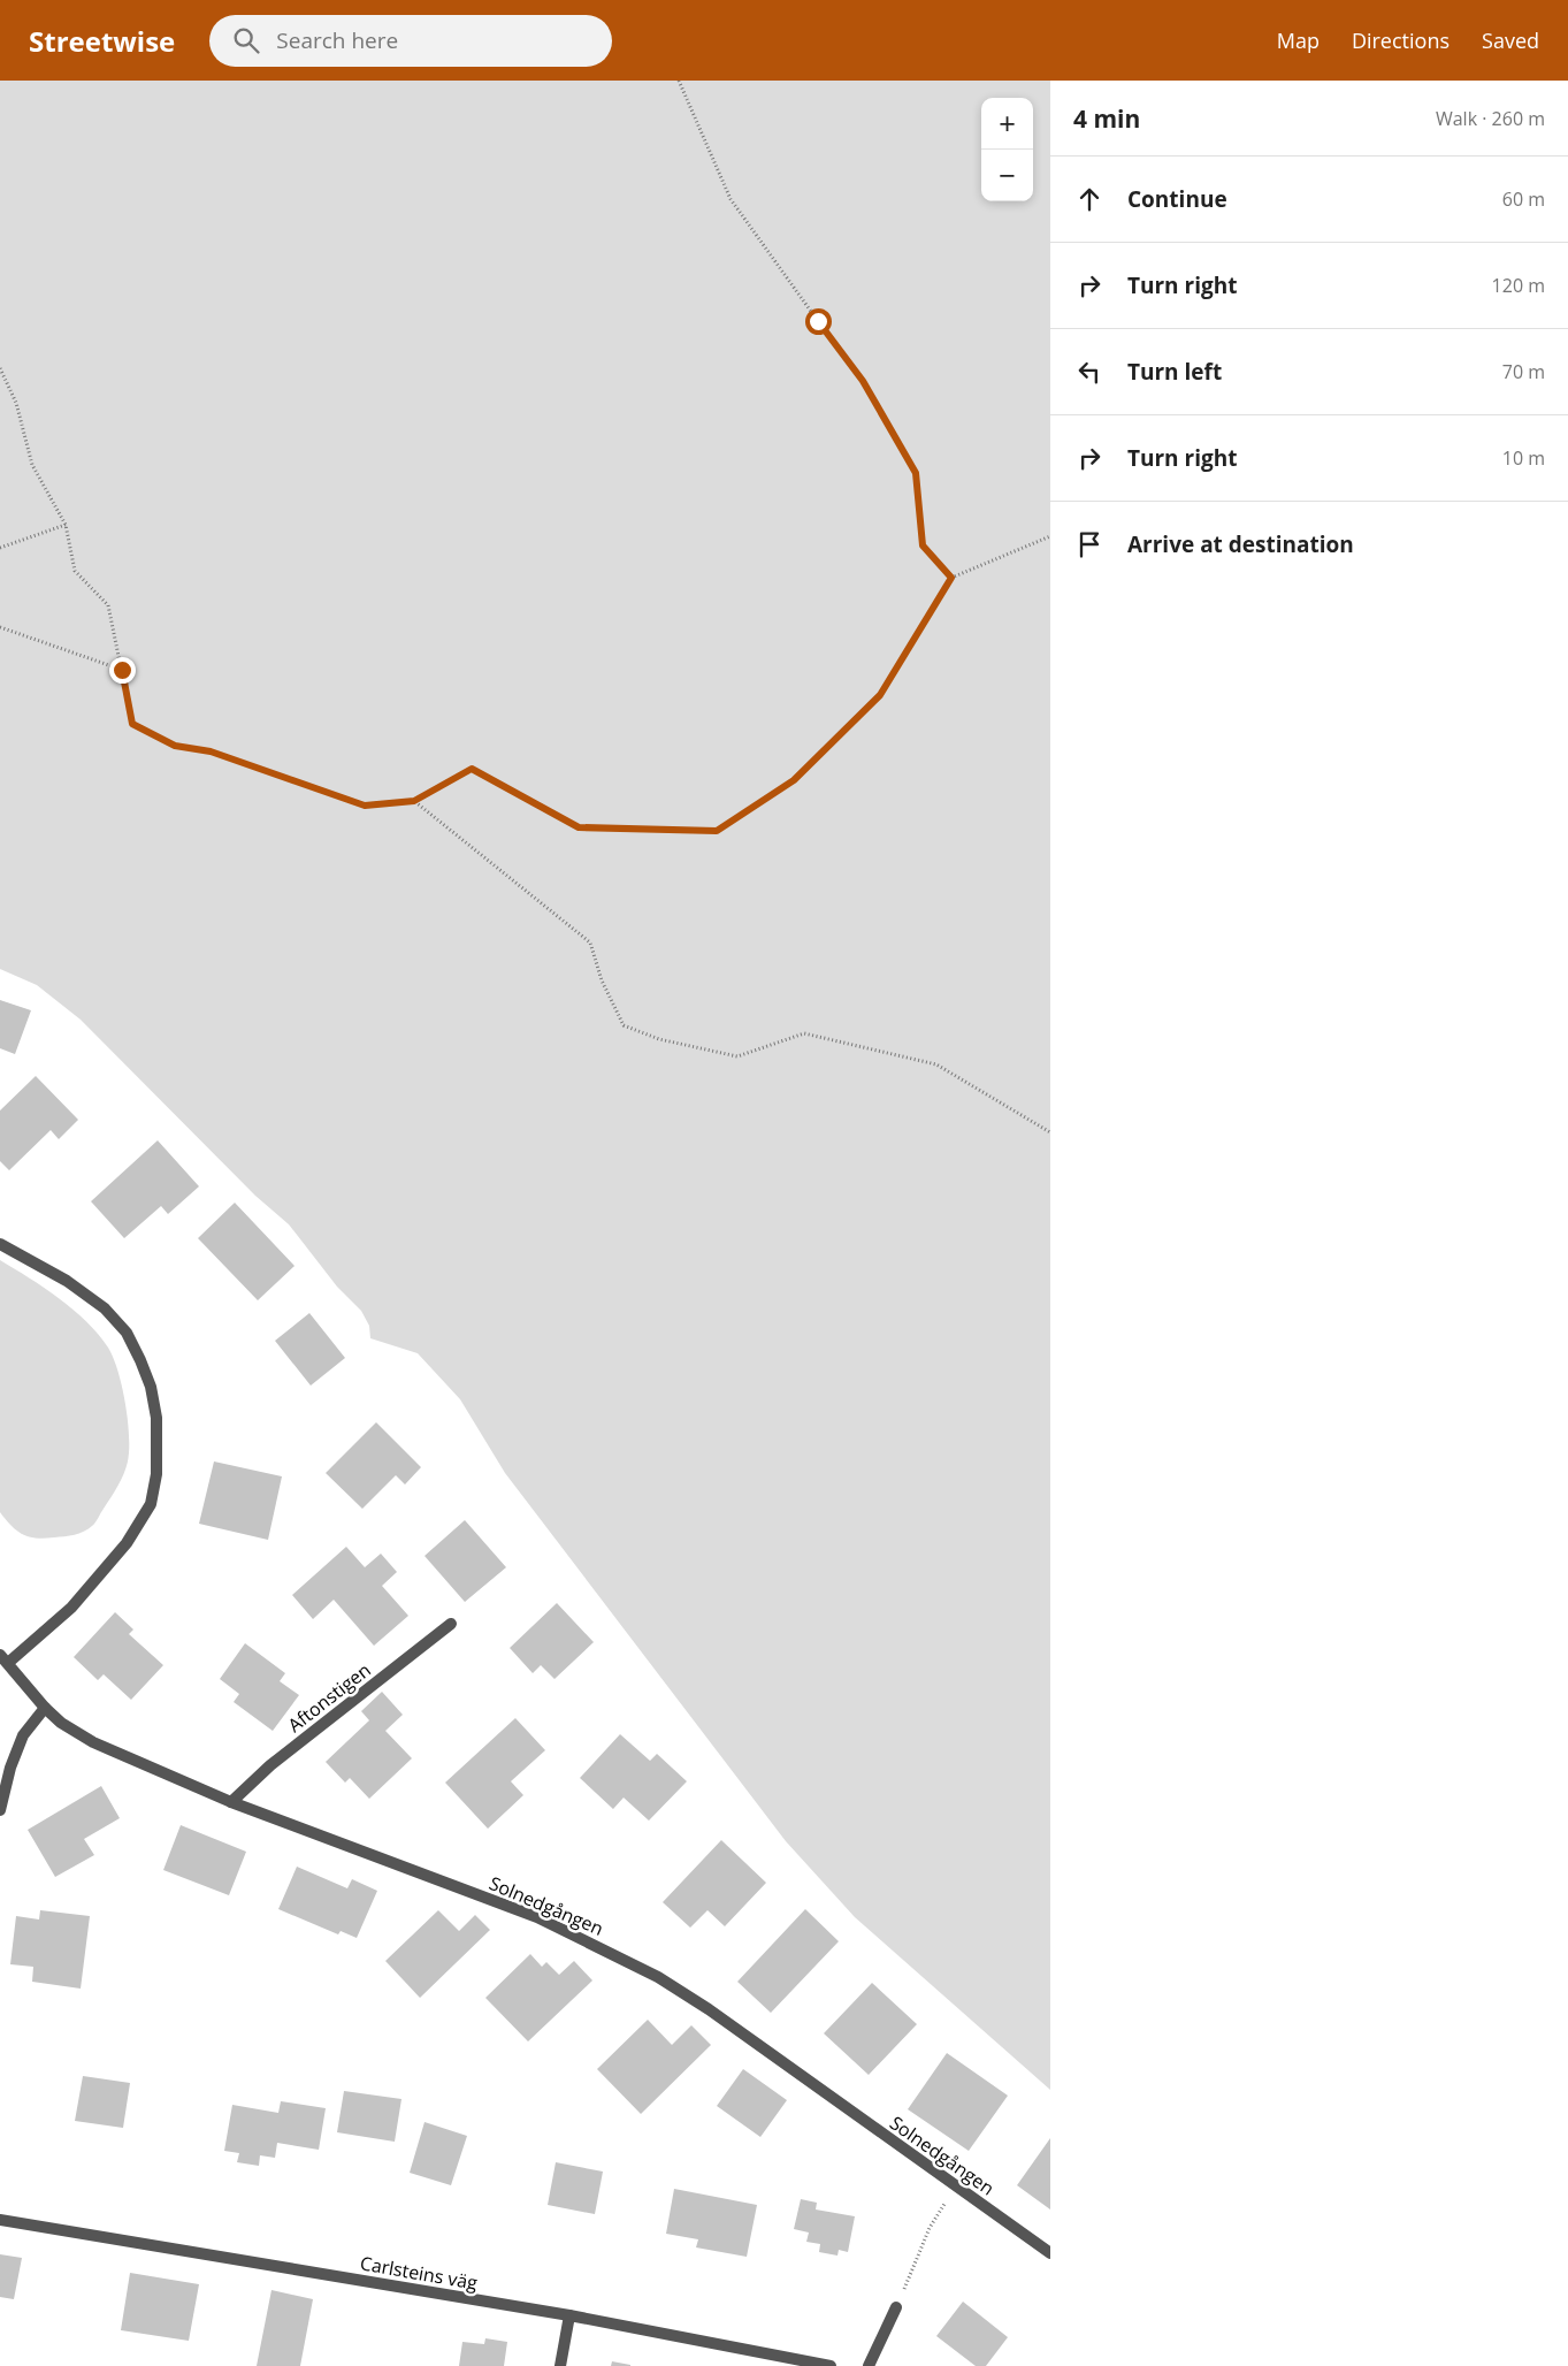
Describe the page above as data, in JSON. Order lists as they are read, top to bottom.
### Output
{
  "streets": {
    "street": ["Aftonstigen", "Solnedgången", "Carlsteins väg"]
  },
  "crossings": [
    ["Aftonstigen", "Solnedgången"]
  ],
  "page": {
    "header": "Streetwise",
    "search": "Search here",
    "nav": ["Map", "Directions", "Saved"],
    "heading": ["4 min", "Walk · 260 m"],
    "map_buttons": ["+", "−"],
    "list": [
      ["Continue", "60 m"],
      ["Turn right", "120 m"],
      ["Turn left", "70 m"],
      ["Turn right", "10 m"],
      "Arrive at destination"
    ]
  }
}
